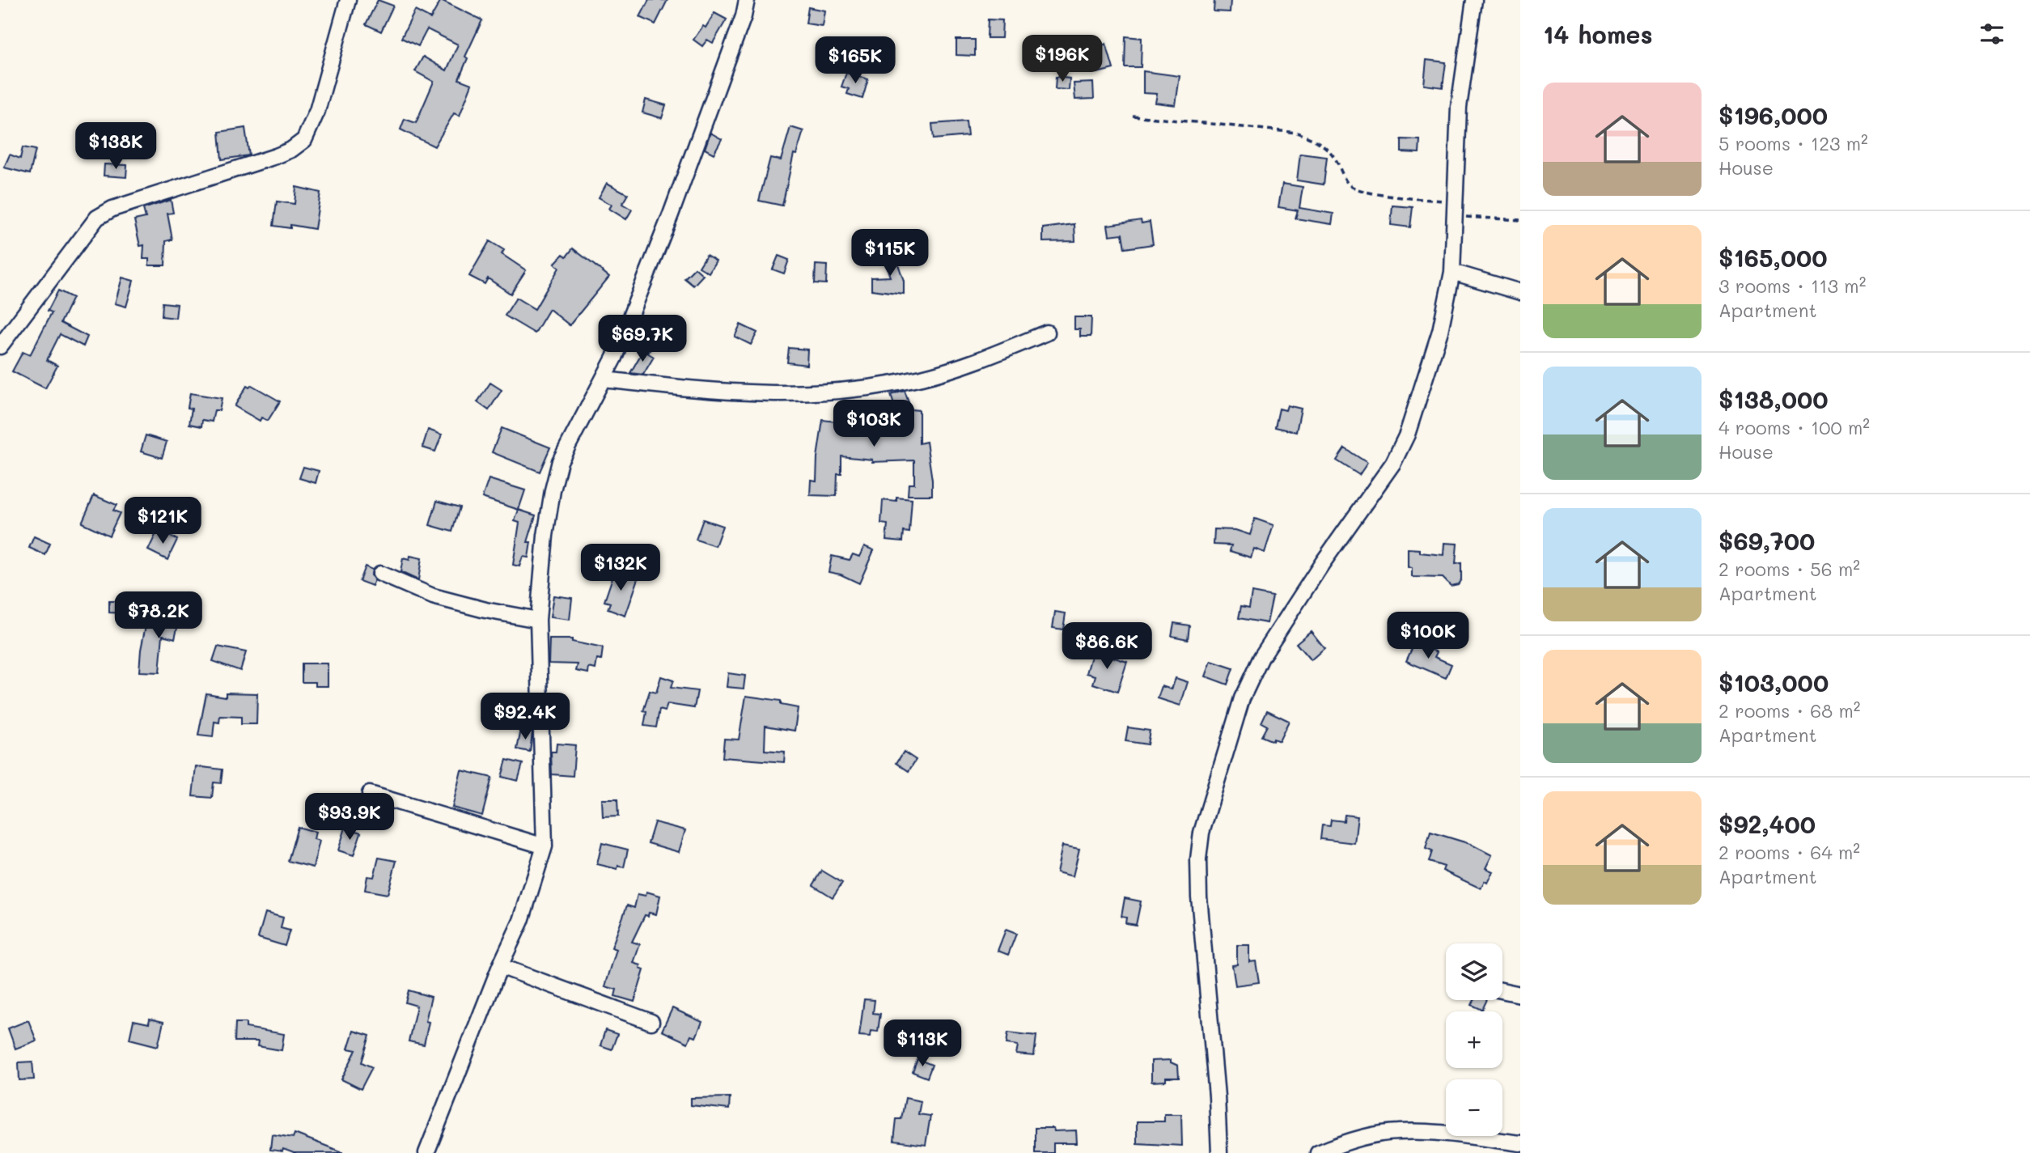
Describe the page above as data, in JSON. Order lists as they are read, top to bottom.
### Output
{
  "page": {
    "heading": "14 homes",
    "price": [
      "$196K",
      "$165K",
      "$138K",
      "$115K",
      "$69.7K",
      "$103K",
      "$121K",
      "$132K",
      "$78.2K",
      "$100K",
      "$86.6K",
      "$92.4K",
      "$93.9K",
      "$113K"
    ],
    "list": [
      {
        "name": "$196,000",
        "note": "5 rooms · 123 m² · House"
      },
      {
        "name": "$165,000",
        "note": "3 rooms · 113 m² · Apartment"
      },
      {
        "name": "$138,000",
        "note": "4 rooms · 100 m² · House"
      },
      {
        "name": "$69,700",
        "note": "2 rooms · 56 m² · Apartment"
      },
      {
        "name": "$103,000",
        "note": "2 rooms · 68 m² · Apartment"
      },
      {
        "name": "$92,400",
        "note": "2 rooms · 64 m² · Apartment"
      }
    ],
    "map_buttons": ["+", "−"]
  }
}
